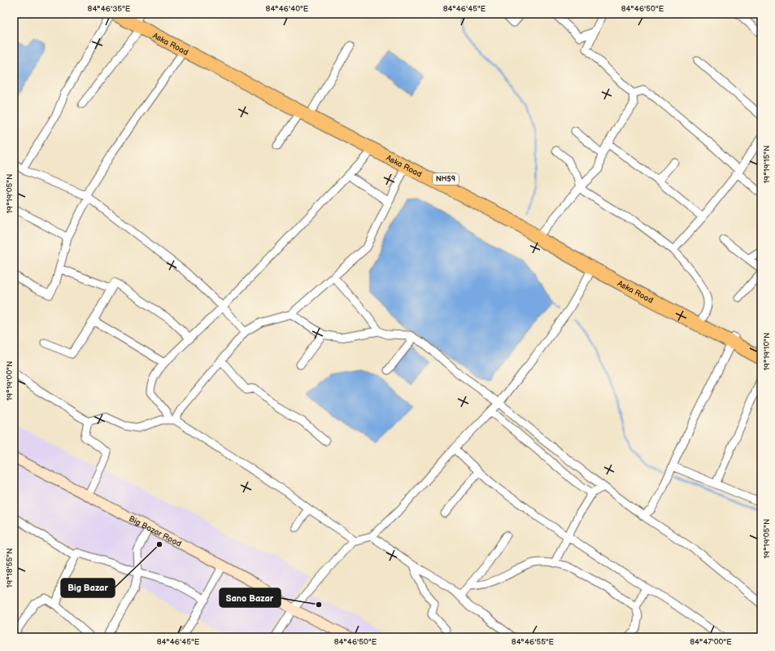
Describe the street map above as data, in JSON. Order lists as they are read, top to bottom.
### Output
{
  "streets": {
    "highway": ["Aska Road", "NH59"],
    "street": ["Big Bazar Road"]
  },
  "crossings": [
    ["Aska Road", "NH59"]
  ],
  "places": ["Big Bazar", "Sano Bazar"],
  "coordinates": [
    "84°46'35\"E",
    "84°46'40\"E",
    "84°46'45\"E",
    "84°46'50\"E",
    "19°19'15\"N",
    "19°19'05\"N",
    "19°19'10\"N",
    "19°19'00\"N",
    "19°18'55\"N",
    "84°46'55\"E",
    "84°47'00\"E"
  ]
}
